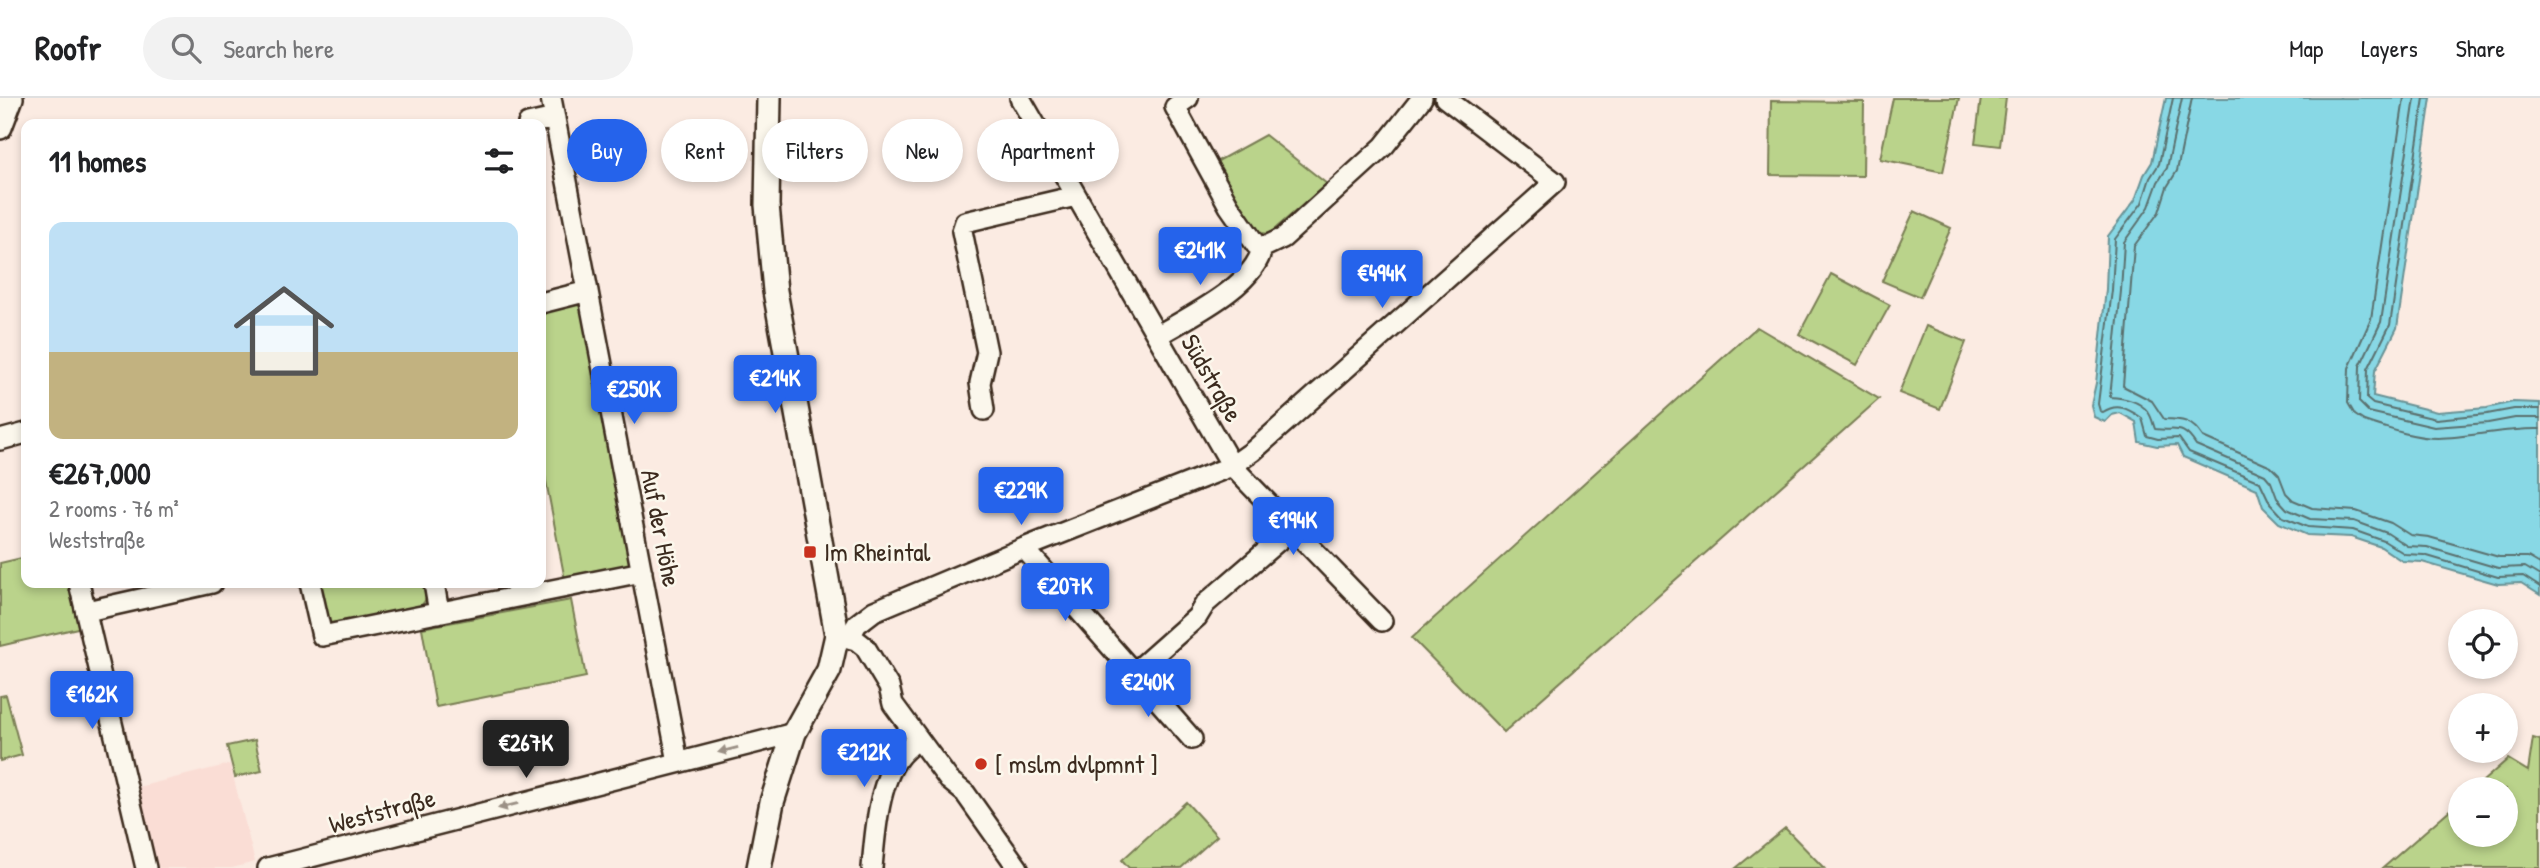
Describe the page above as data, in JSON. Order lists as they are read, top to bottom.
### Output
{
  "streets": {
    "street": ["Südstraße", "Auf der Höhe", "Weststraße"]
  },
  "crossings": [
    ["Auf der Höhe", "Weststraße"]
  ],
  "one_way": ["Weststraße"],
  "places": {
    "transit": ["Im Rheintal"],
    "other": ["[ mslm dvlpmnt ]"]
  },
  "page": {
    "header": "Roofr",
    "search": "Search here",
    "nav": ["Map", "Layers", "Share"],
    "chip": [
      "Buy",
      "Rent",
      "Filters",
      "New",
      "Apartment"
    ],
    "heading": "11 homes",
    "list": [
      {
        "name": "€267,000",
        "note": "2 rooms · 76 m² · Weststraße"
      }
    ],
    "price": [
      "€241K",
      "€494K",
      "€214K",
      "€250K",
      "€229K",
      "€194K",
      "€207K",
      "€240K",
      "€162K",
      "€267K",
      "€212K"
    ],
    "map_buttons": ["+", "−"]
  }
}
